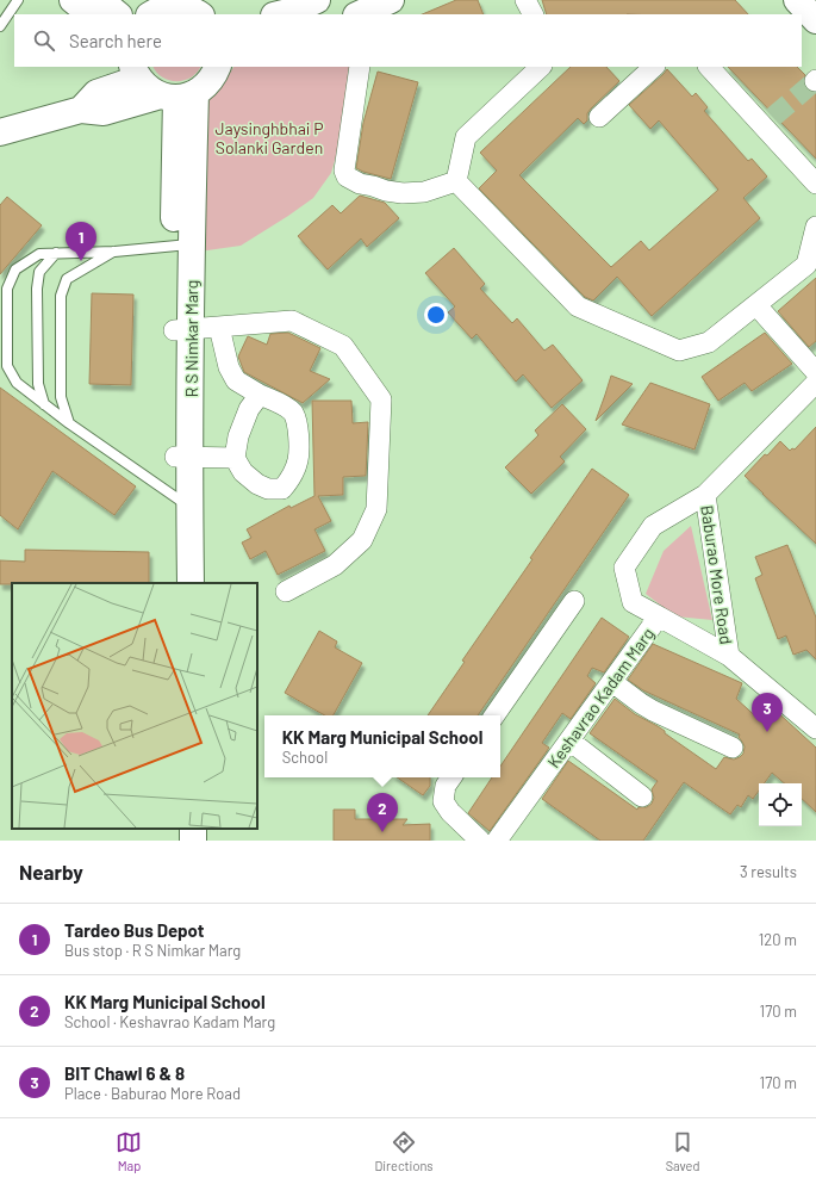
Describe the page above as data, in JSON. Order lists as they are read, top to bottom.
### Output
{
  "streets": {
    "main road": ["R S Nimkar Marg"],
    "street": ["Baburao More Road", "Keshavrao Kadam Marg"]
  },
  "crossings": [
    ["Baburao More Road", "Keshavrao Kadam Marg"]
  ],
  "parks": ["Jaysinghbhai P Solanki Garden"],
  "page": {
    "search": "Search here",
    "pins": ["1", "3", "2"],
    "popup": ["KK Marg Municipal School", "School"],
    "heading": ["Nearby", "3 results"],
    "list": [
      {
        "mark": "1",
        "name": "Tardeo Bus Depot",
        "note": "Bus stop · R S Nimkar Marg",
        "value": "120 m"
      },
      {
        "mark": "2",
        "name": "KK Marg Municipal School",
        "note": "School · Keshavrao Kadam Marg",
        "value": "170 m"
      },
      {
        "mark": "3",
        "name": "BIT Chawl 6 & 8",
        "note": "Place · Baburao More Road",
        "value": "170 m"
      }
    ],
    "nav": ["Map", "Directions", "Saved"]
  }
}
